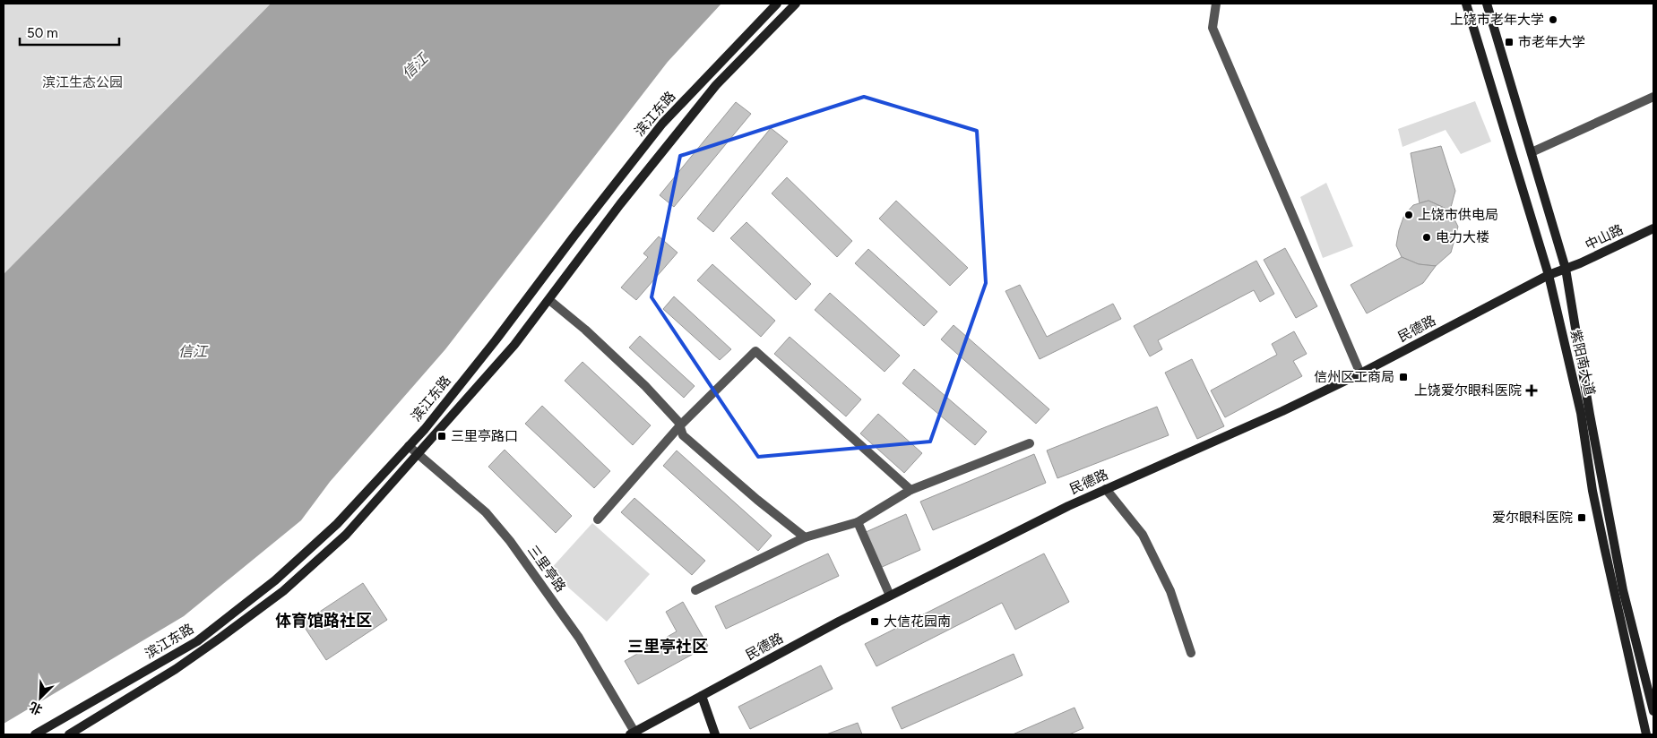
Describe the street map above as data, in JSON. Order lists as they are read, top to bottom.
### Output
{
  "streets": {
    "main road": [
      "滨江东路",
      "中山路",
      "民德路",
      "紫阳南大道"
    ],
    "street": ["三里亭路"]
  },
  "crossings": [
    ["滨江东路", "三里亭路"],
    ["中山路", "民德路"],
    ["中山路", "紫阳南大道"],
    ["民德路", "紫阳南大道"],
    ["民德路", "三里亭路"]
  ],
  "districts": ["体育馆路社区", "三里亭社区"],
  "water": ["信江"],
  "parks": ["滨江生态公园"],
  "places": {
    "other": ["上饶市老年大学", "上饶市供电局", "电力大楼"],
    "transit": [
      "市老年大学",
      "信州区工商局",
      "三里亭路口",
      "爱尔眼科医院",
      "大信花园南"
    ],
    "health": ["上饶爱尔眼科医院"]
  },
  "scale_bar": "50 m",
  "north": "bottom left"
}
